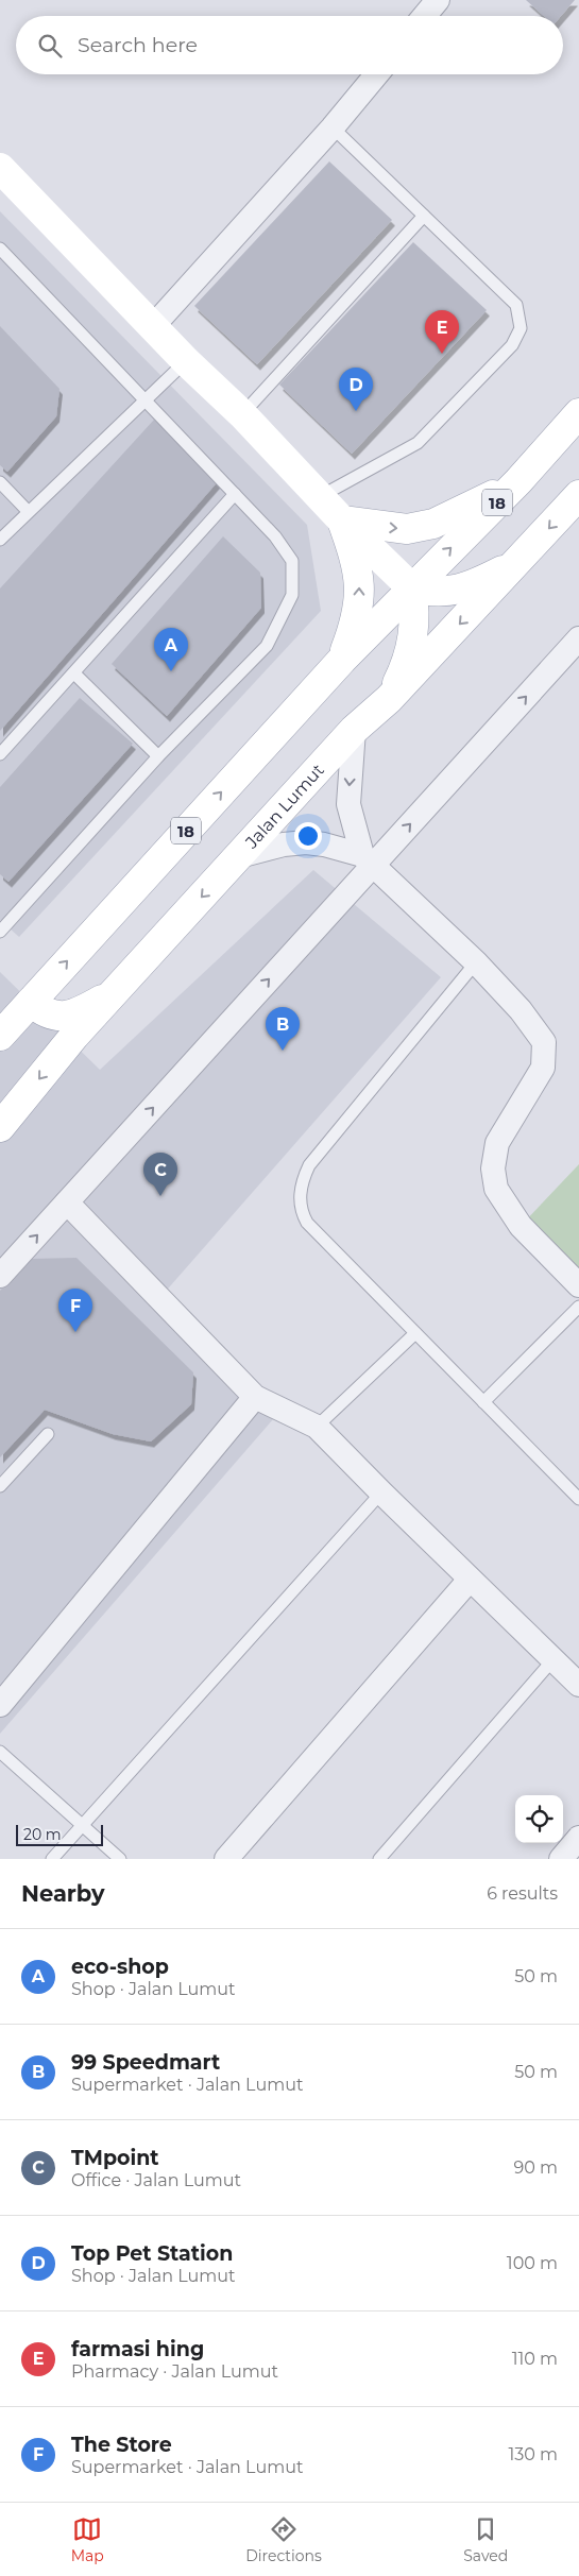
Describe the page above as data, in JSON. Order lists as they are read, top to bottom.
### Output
{
  "streets": {
    "main road": ["18", "Jalan Lumut"]
  },
  "scale_bar": "20 m",
  "page": {
    "search": "Search here",
    "pins": [
      "E",
      "D",
      "A",
      "B",
      "C",
      "F"
    ],
    "scale": "20 m",
    "heading": ["Nearby", "6 results"],
    "list": [
      {
        "mark": "A",
        "name": "eco-shop",
        "note": "Shop · Jalan Lumut",
        "value": "50 m"
      },
      {
        "mark": "B",
        "name": "99 Speedmart",
        "note": "Supermarket · Jalan Lumut",
        "value": "50 m"
      },
      {
        "mark": "C",
        "name": "TMpoint",
        "note": "Office · Jalan Lumut",
        "value": "90 m"
      },
      {
        "mark": "D",
        "name": "Top Pet Station",
        "note": "Shop · Jalan Lumut",
        "value": "100 m"
      },
      {
        "mark": "E",
        "name": "farmasi hing",
        "note": "Pharmacy · Jalan Lumut",
        "value": "110 m"
      },
      {
        "mark": "F",
        "name": "The Store",
        "note": "Supermarket · Jalan Lumut",
        "value": "130 m"
      }
    ],
    "nav": ["Map", "Directions", "Saved"]
  }
}
